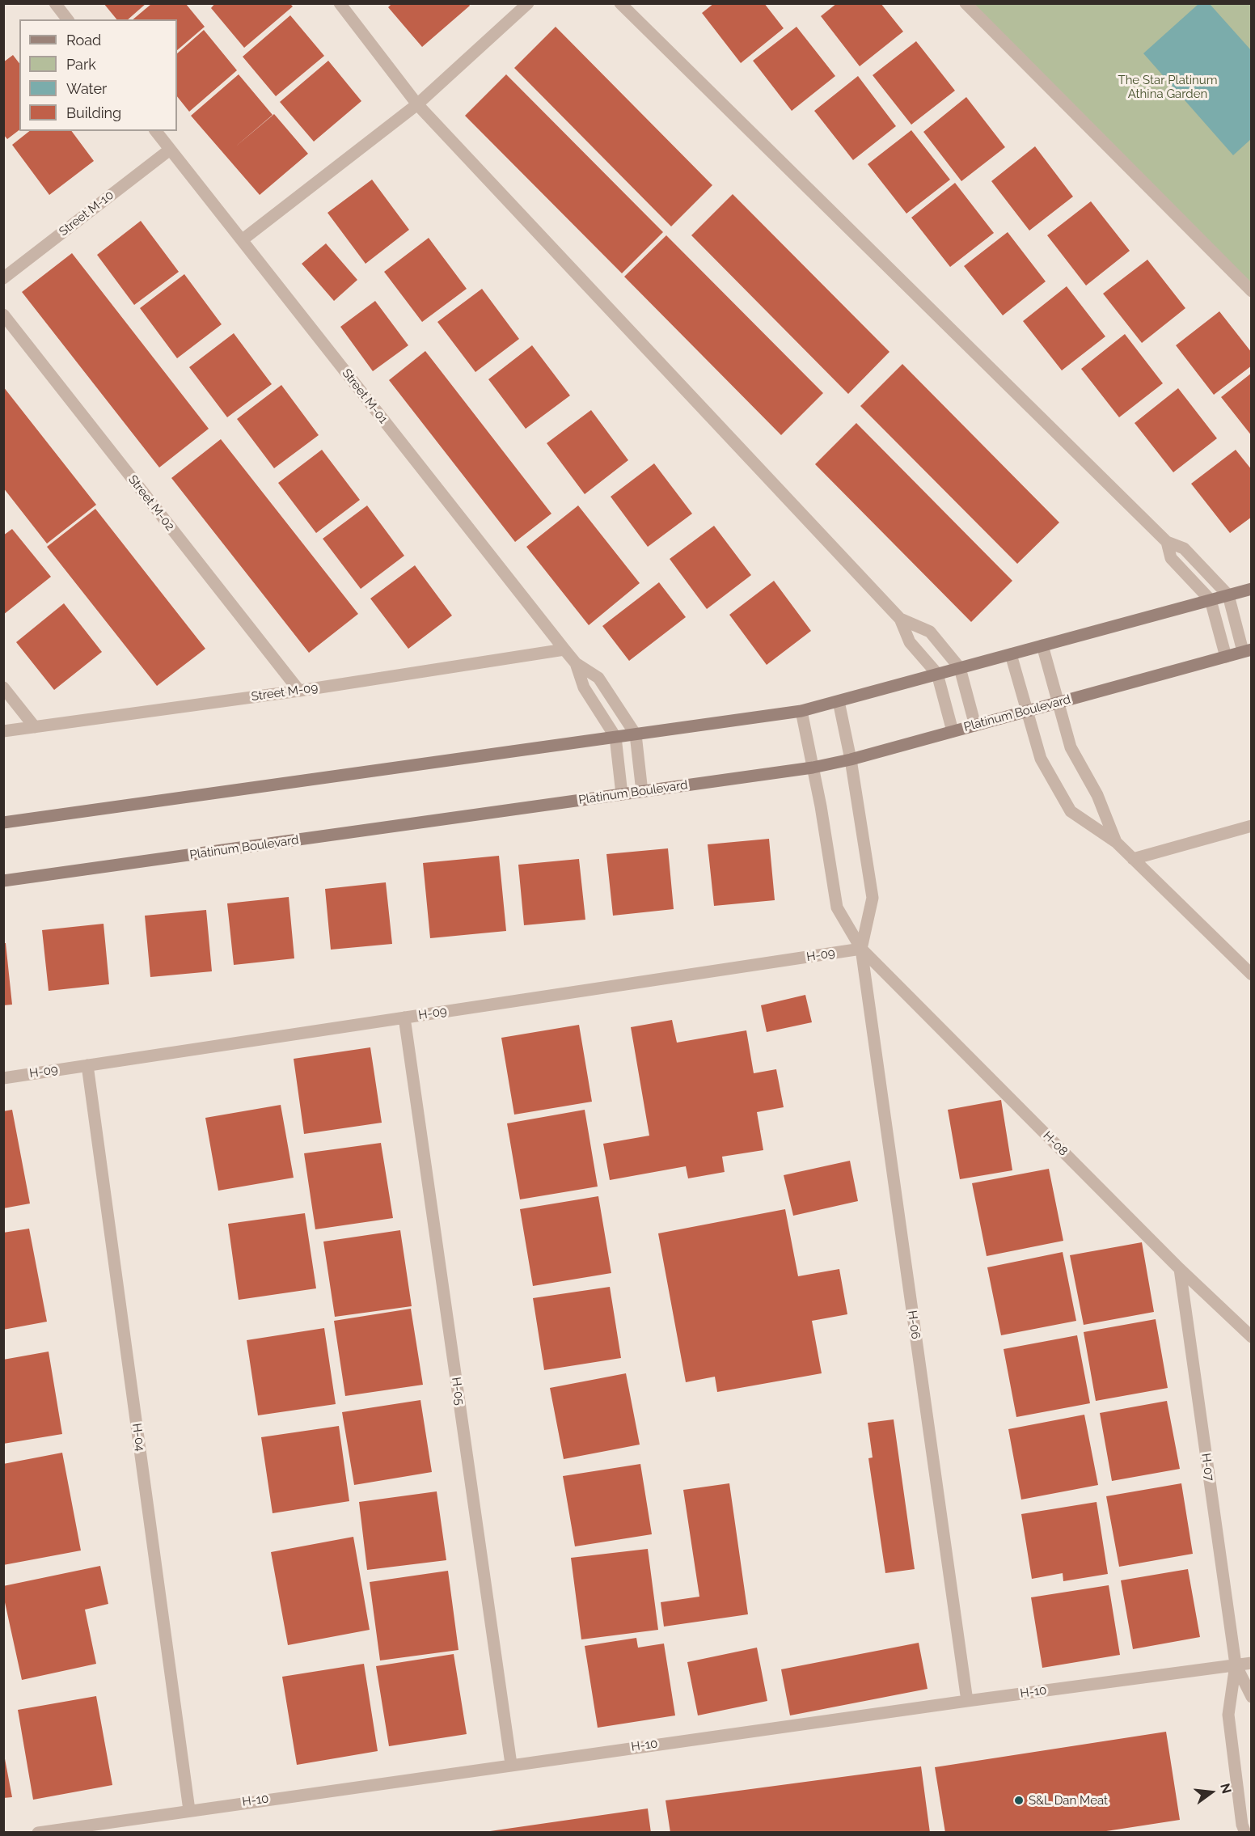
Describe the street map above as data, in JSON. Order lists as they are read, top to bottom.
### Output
{
  "streets": {
    "street": [
      "Street M-10",
      "Street M-01",
      "Street M-02",
      "Street M-09",
      "Platinum Boulevard",
      "H-09",
      "H-08",
      "H-06",
      "H-05",
      "H-04",
      "H-07",
      "H-10"
    ]
  },
  "crossings": [
    ["Street M-10", "Street M-01"],
    ["Street M-01", "Street M-09"],
    ["Street M-02", "Street M-09"],
    ["H-09", "H-08"],
    ["H-09", "H-06"],
    ["H-09", "H-05"],
    ["H-09", "H-04"],
    ["H-08", "H-06"],
    ["H-08", "H-07"],
    ["H-06", "H-10"],
    ["H-05", "H-10"],
    ["H-04", "H-10"],
    ["H-07", "H-10"]
  ],
  "parks": ["The Star Platinum Athina Garden"],
  "places": ["S&L Dan Meat"],
  "legend": [
    "Road",
    "Park",
    "Water",
    "Building"
  ],
  "north": "right"
}
